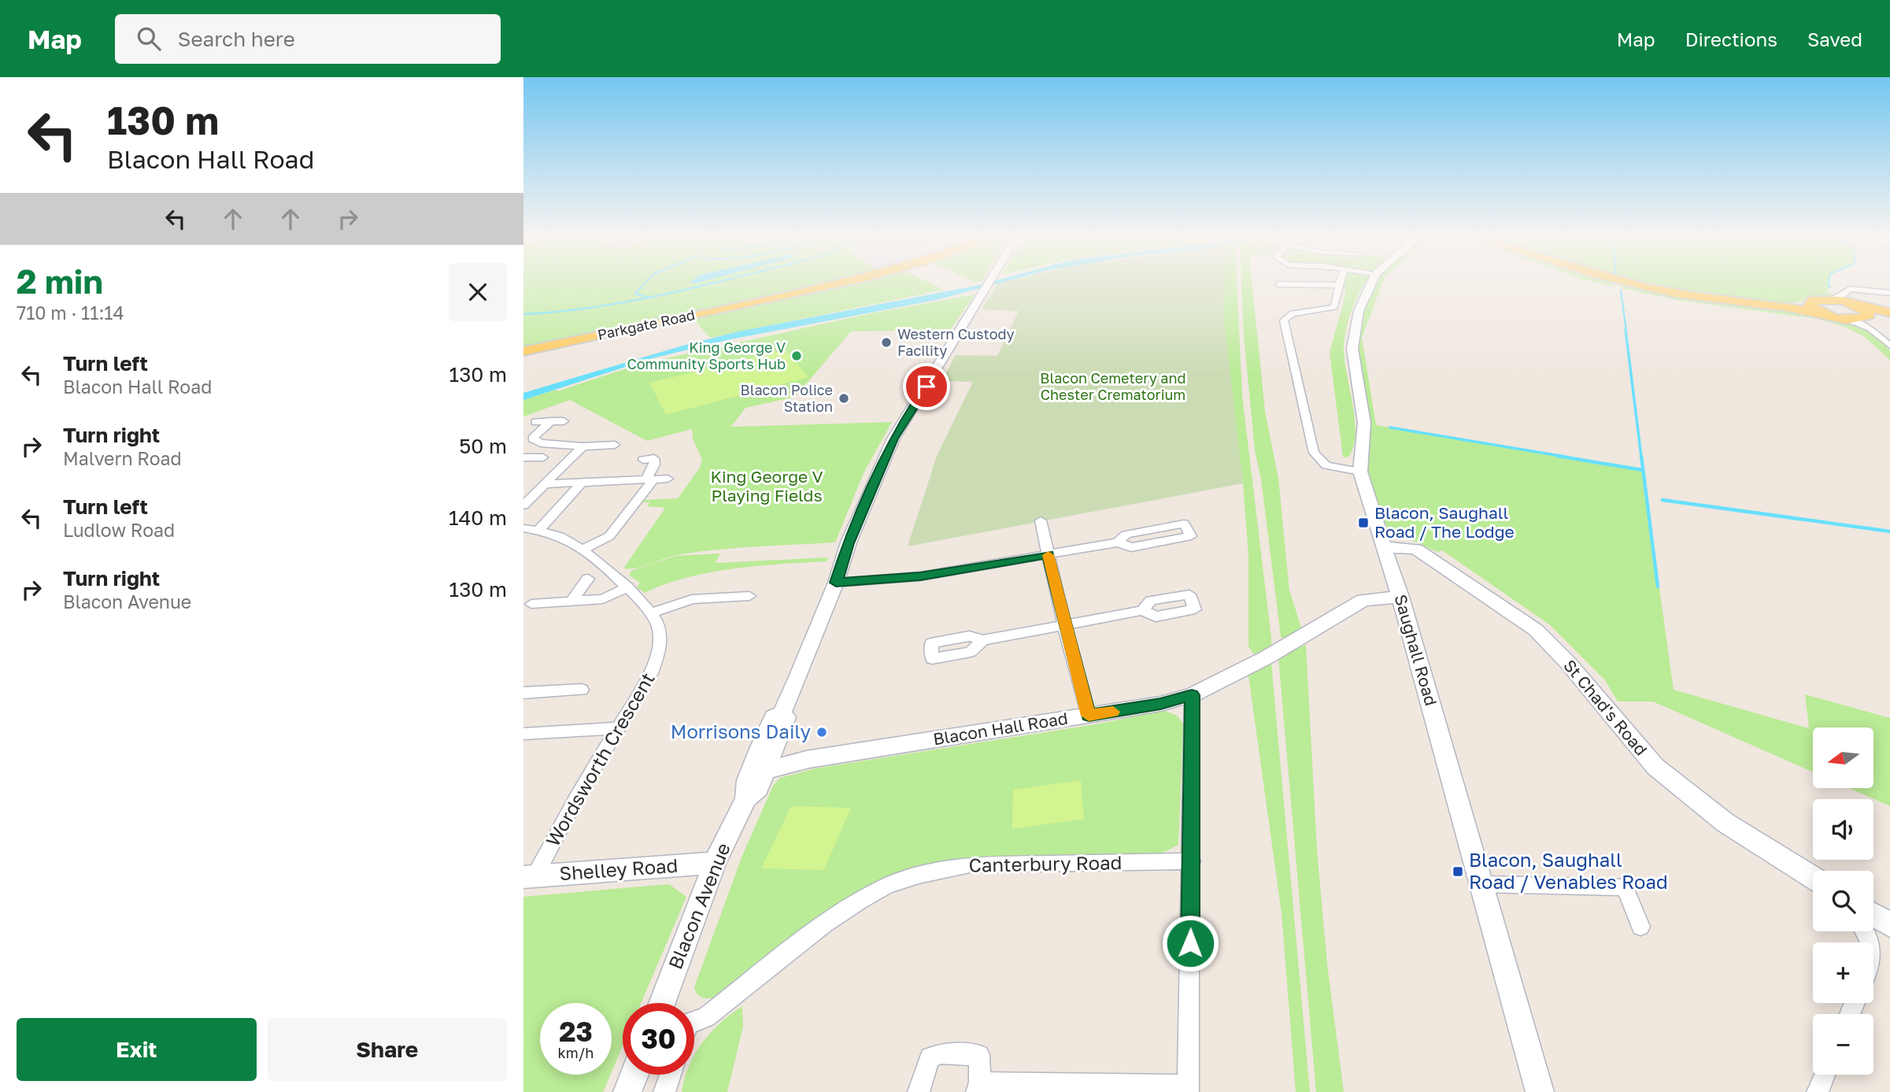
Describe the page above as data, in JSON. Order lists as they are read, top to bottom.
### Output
{
  "streets": {
    "main road": ["Parkgate Road"],
    "street": [
      "Saughall Road",
      "St Chad's Road",
      "Blacon Hall Road",
      "Wordsworth Crescent",
      "Canterbury Road",
      "Shelley Road",
      "Blacon Avenue"
    ]
  },
  "crossings": [
    ["Saughall Road", "St Chad's Road"],
    ["Saughall Road", "Blacon Hall Road"],
    ["Blacon Hall Road", "Blacon Avenue"],
    ["Wordsworth Crescent", "Shelley Road"],
    ["Shelley Road", "Blacon Avenue"]
  ],
  "parks": ["Blacon Cemetery and Chester Crematorium", "King George V Playing Fields"],
  "places": {
    "other": [
      "Western Custody Facility",
      "King George V Community Sports Hub",
      "Blacon Police Station",
      "Morrisons Daily"
    ],
    "transit": ["Blacon, Saughall Road / The Lodge", "Blacon, Saughall Road / Venables Road"]
  },
  "north": "left",
  "page": {
    "header": "Map",
    "search": "Search here",
    "nav": ["Map", "Directions", "Saved"],
    "turn": ["130 m", "Blacon Hall Road"],
    "heading": ["2 min", "710 m · 11:14"],
    "list": [
      {
        "name": "Turn left",
        "note": "Blacon Hall Road",
        "value": "130 m"
      },
      {
        "name": "Turn right",
        "note": "Malvern Road",
        "value": "50 m"
      },
      {
        "name": "Turn left",
        "note": "Ludlow Road",
        "value": "140 m"
      },
      {
        "name": "Turn right",
        "note": "Blacon Avenue",
        "value": "130 m"
      }
    ],
    "map_buttons": ["+", "−"],
    "speed": "23 km/h",
    "limit": "30",
    "buttons": ["Exit", "Share"]
  }
}
